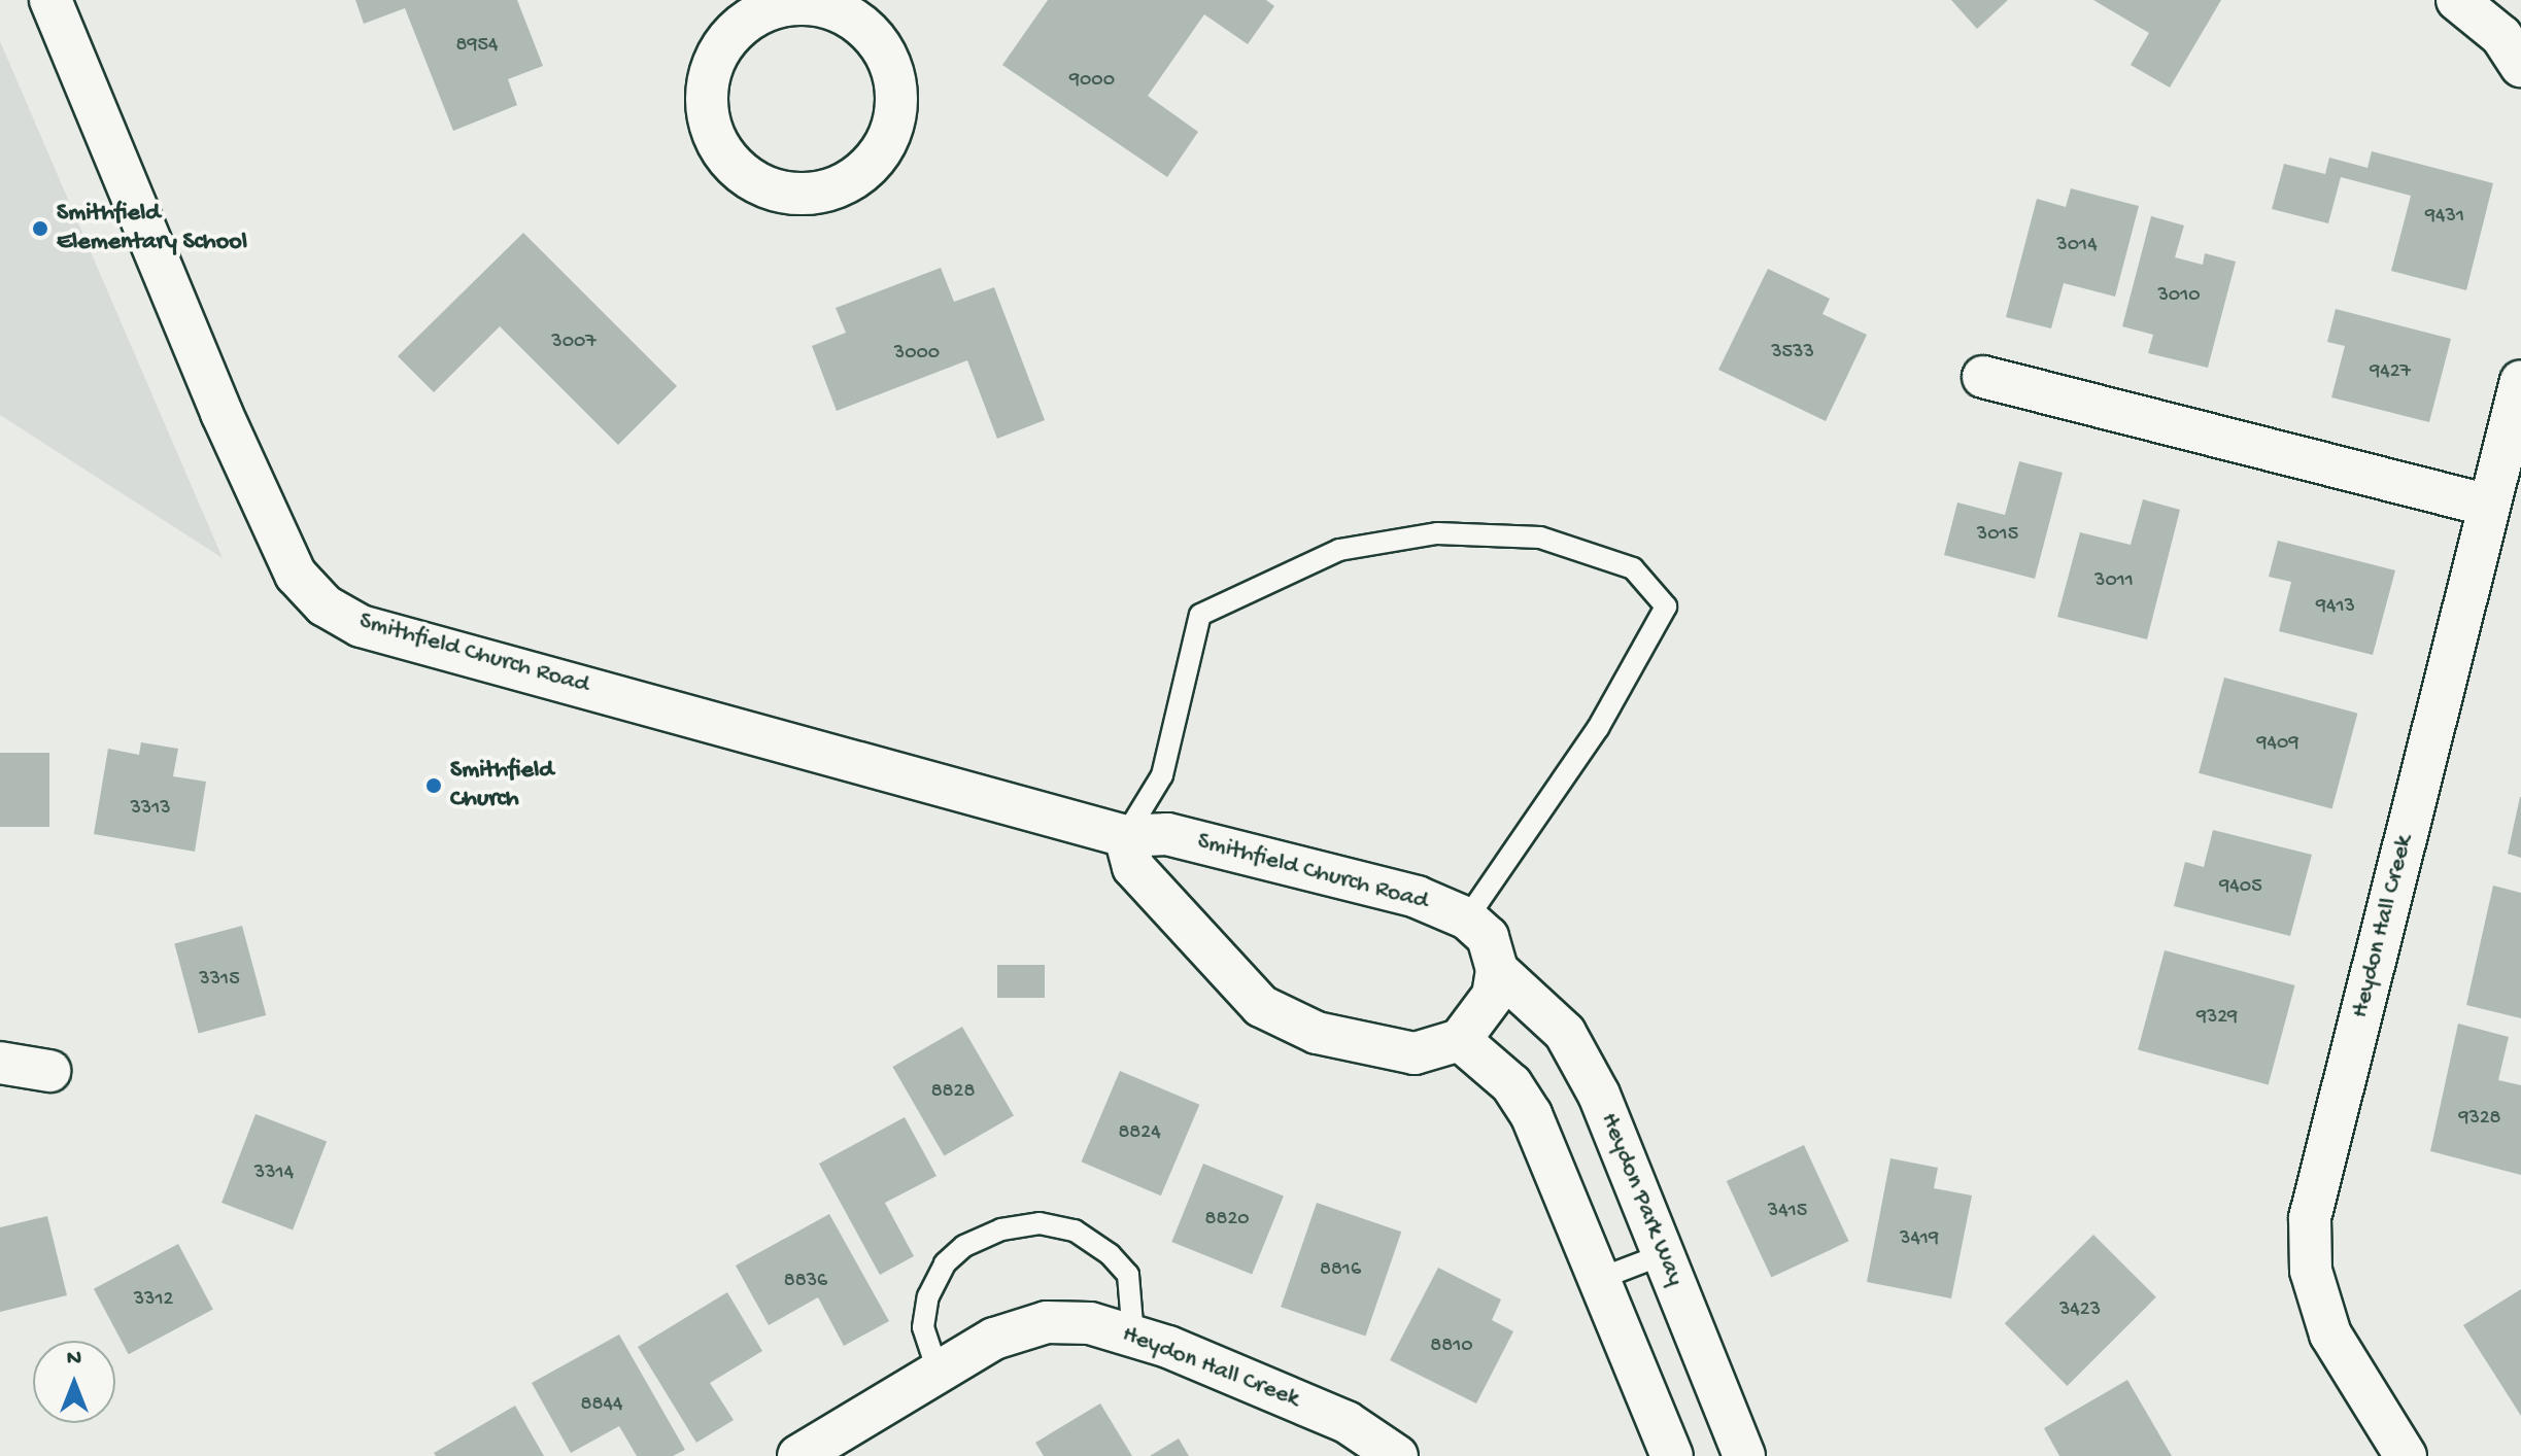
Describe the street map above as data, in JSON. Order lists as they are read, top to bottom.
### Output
{
  "streets": {
    "street": ["Smithfield Church Road", "Heydon Hall Creek", "Heydon Park Way"]
  },
  "crossings": [
    ["Smithfield Church Road", "Heydon Park Way"]
  ],
  "places": ["Smithfield Elementary School", "Smithfield Church"],
  "house_numbers": [
    "8954",
    "9000",
    "9431",
    "3014",
    "3010",
    "3007",
    "3533",
    "3000",
    "9427",
    "3015",
    "3011",
    "9413",
    "9409",
    "3313",
    "9405",
    "3315",
    "9329",
    "8828",
    "9328",
    "8824",
    "3314",
    "3415",
    "8820",
    "3419",
    "8816",
    "8836",
    "3312",
    "3423",
    "8810",
    "8844"
  ],
  "north": "top"
}
